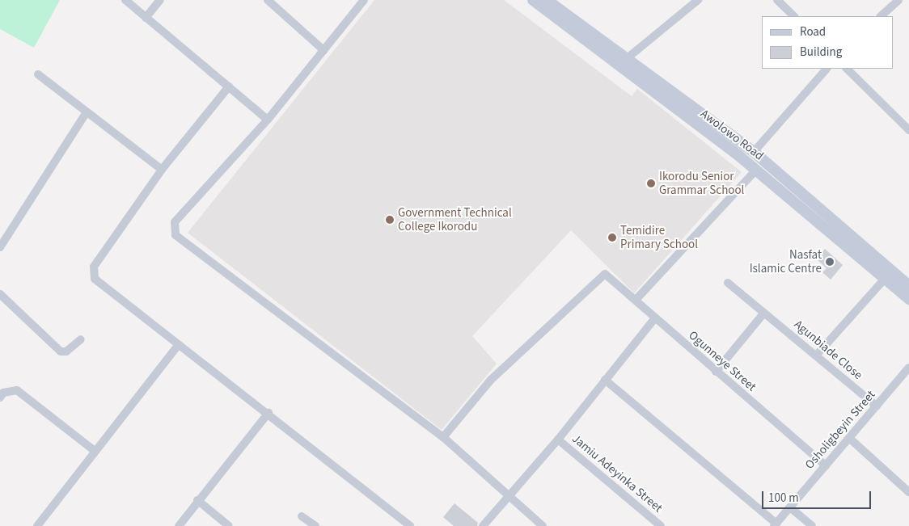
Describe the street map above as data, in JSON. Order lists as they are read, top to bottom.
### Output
{
  "streets": {
    "main road": ["Awolowo Road"],
    "street": [
      "Agunbiade Close",
      "Ogunneye Street",
      "Osholigbeyin Street",
      "Jamiu Adeyinka Street"
    ]
  },
  "crossings": [
    ["Agunbiade Close", "Osholigbeyin Street"],
    ["Ogunneye Street", "Osholigbeyin Street"]
  ],
  "places": [
    "Ikorodu Senior Grammar School",
    "Government Technical College Ikorodu",
    "Temidire Primary School",
    "Nasfat Islamic Centre"
  ],
  "legend": ["Road", "Building"],
  "scale_bar": "100 m"
}
